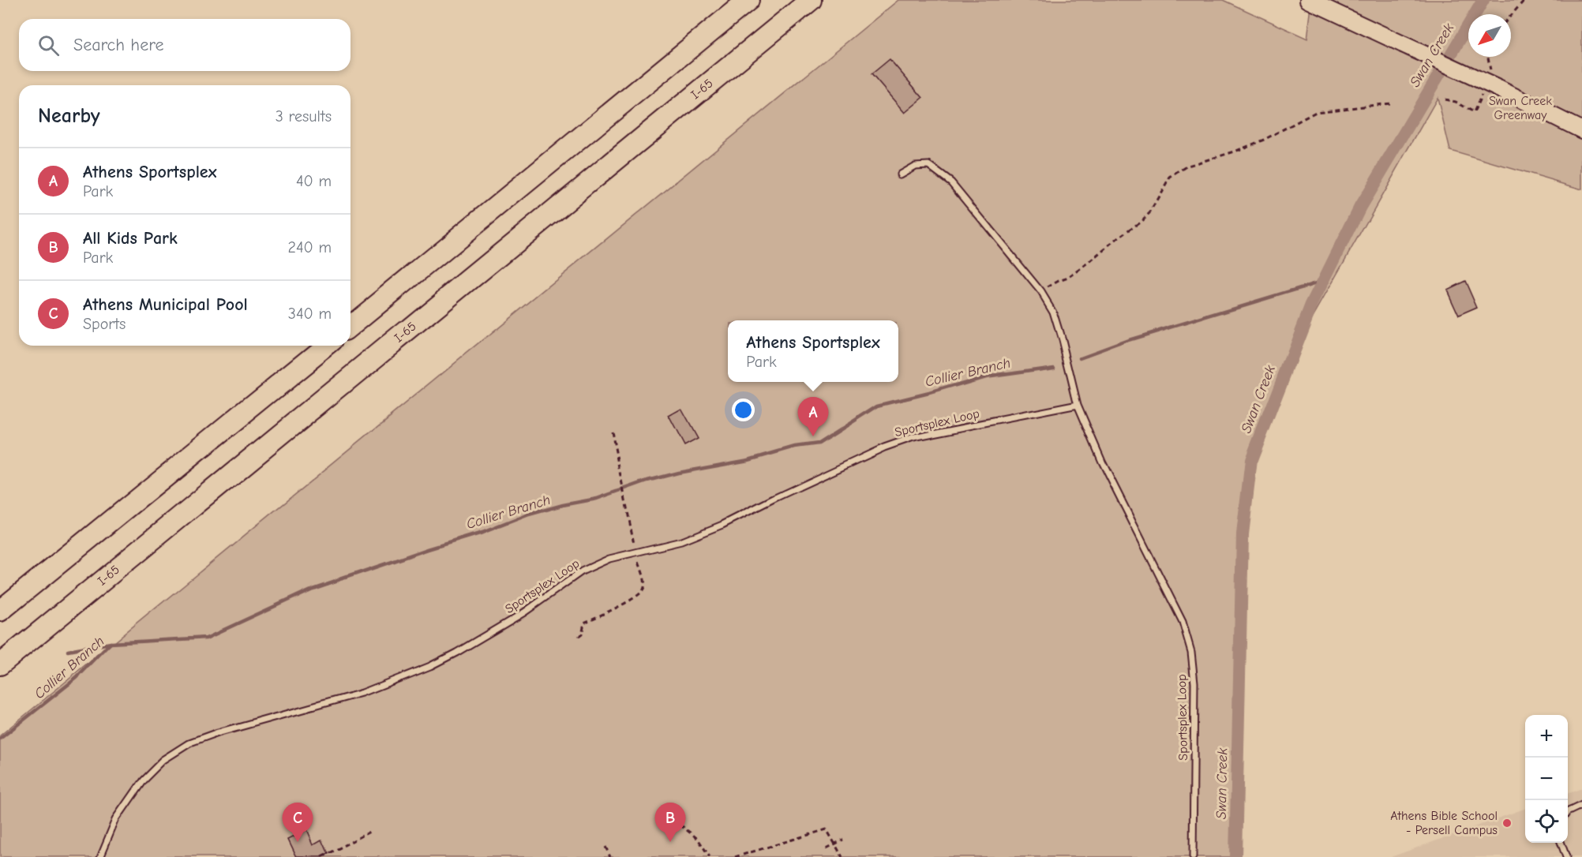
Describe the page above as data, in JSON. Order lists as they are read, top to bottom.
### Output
{
  "streets": {
    "highway": ["I-65"],
    "lane": ["Sportsplex Loop"]
  },
  "water": ["Swan Creek", "Collier Branch"],
  "parks": ["Swan Creek Greenway"],
  "places": ["Athens Bible School - Persell Campus"],
  "north": "bottom left",
  "page": {
    "search": "Search here",
    "heading": ["Nearby", "3 results"],
    "list": [
      {
        "mark": "A",
        "name": "Athens Sportsplex",
        "note": "Park",
        "value": "40 m"
      },
      {
        "mark": "B",
        "name": "All Kids Park",
        "note": "Park",
        "value": "240 m"
      },
      {
        "mark": "C",
        "name": "Athens Municipal Pool",
        "note": "Sports",
        "value": "340 m"
      }
    ],
    "popup": ["Athens Sportsplex", "Park"],
    "pins": ["A", "B", "C"],
    "map_buttons": ["+", "−"]
  }
}
